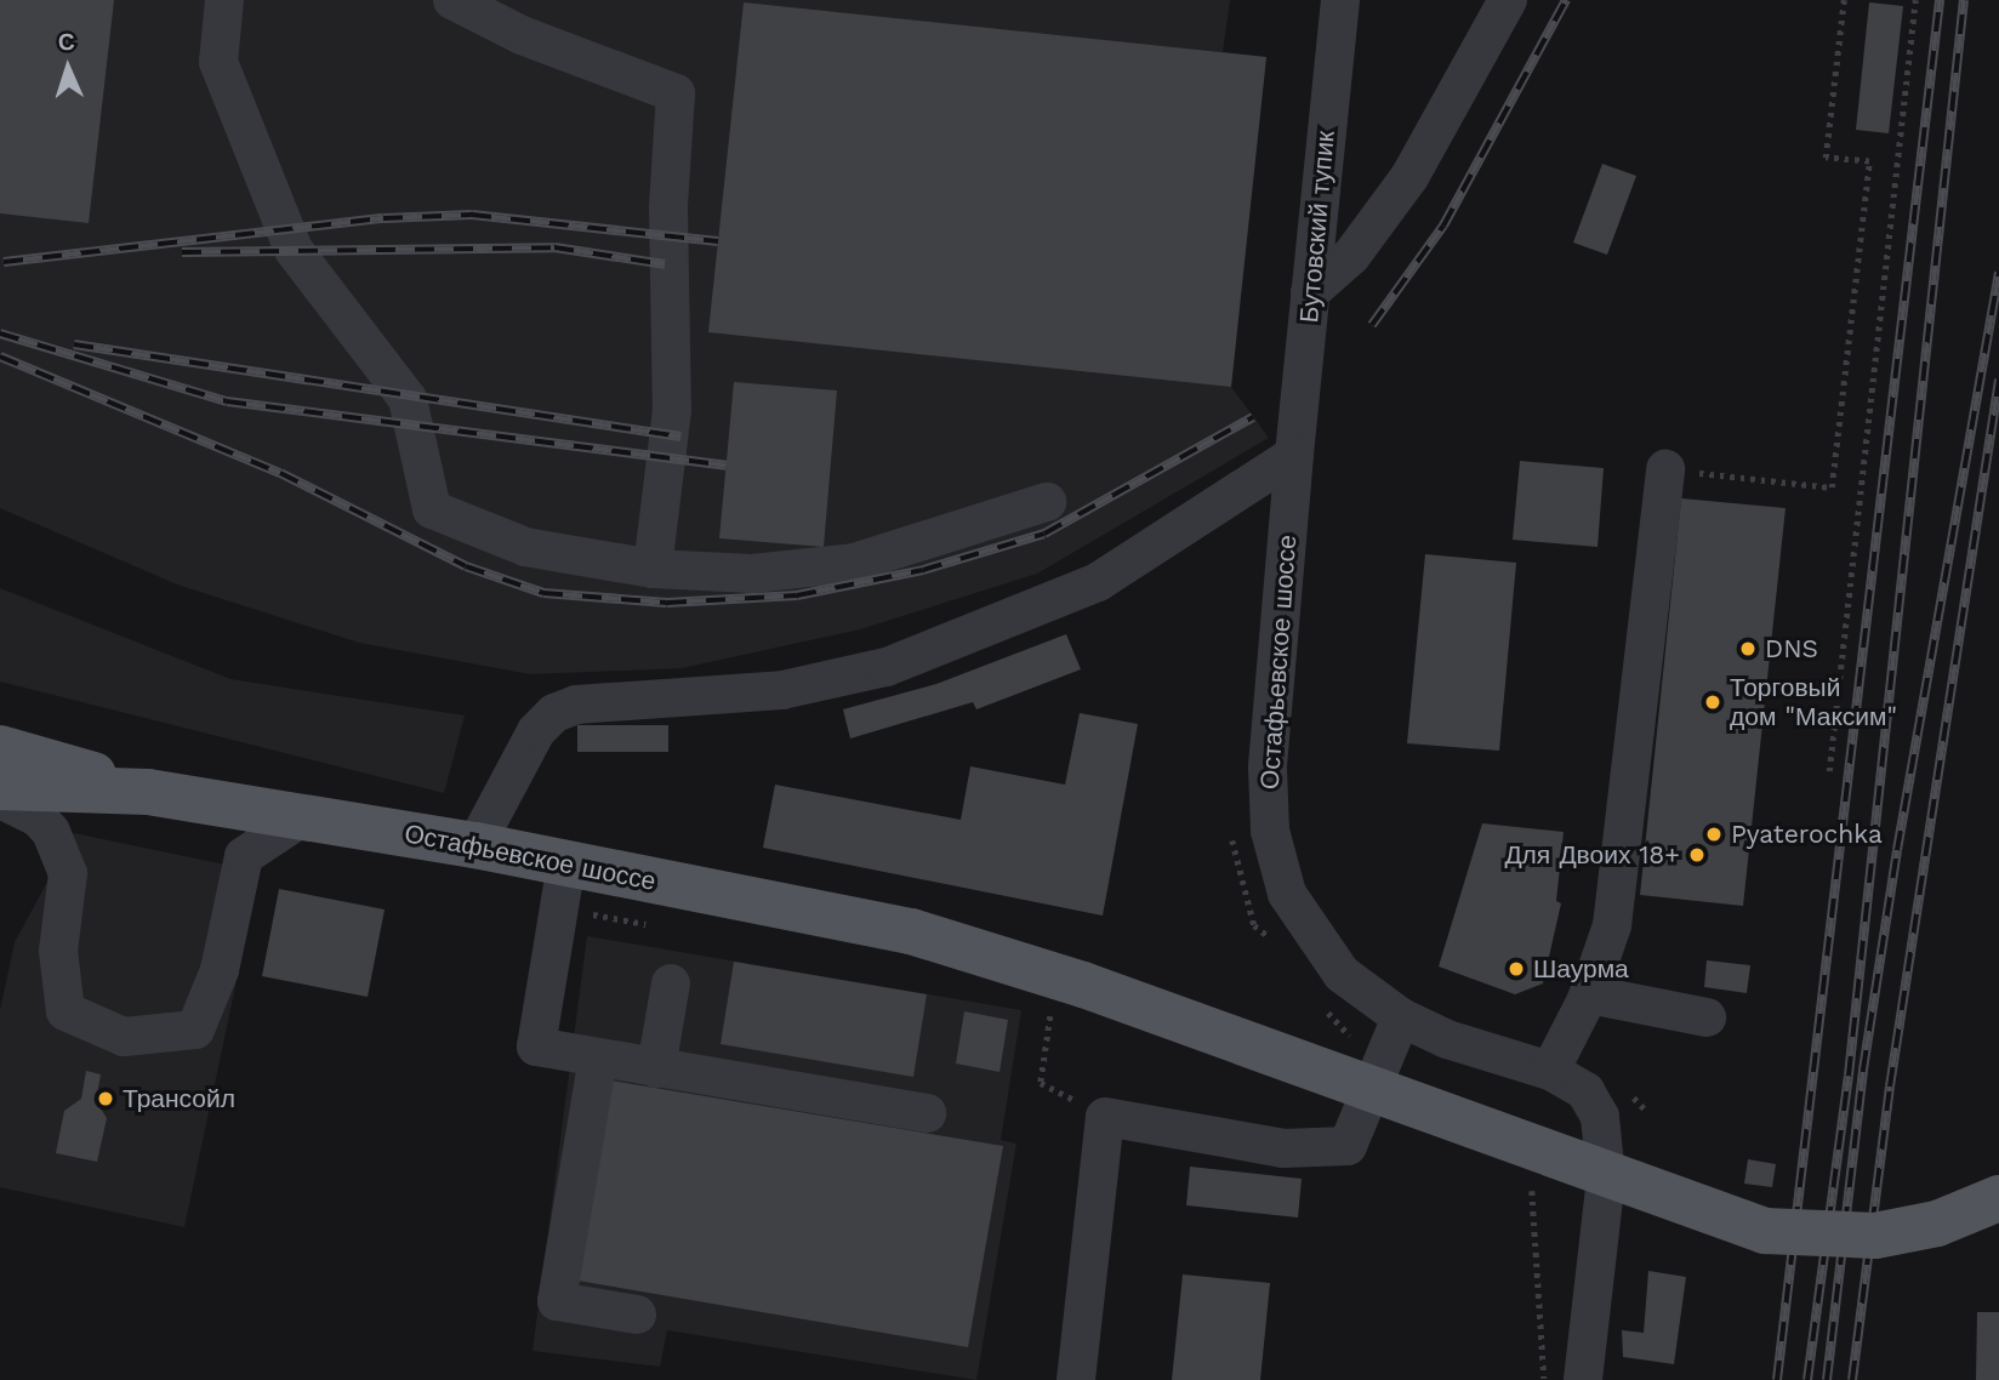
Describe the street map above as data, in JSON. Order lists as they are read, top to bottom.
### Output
{
  "streets": {
    "main road": ["Остафьевское шоссе"],
    "street": ["Бутовский тупик"]
  },
  "crossings": [
    ["Бутовский тупик", "Остафьевское шоссе"]
  ],
  "places": [
    "DNS",
    "Торговый дом \"Максим\"",
    "Pyaterochka",
    "Для Двоих 18+",
    "Шаурма",
    "Трансойл"
  ],
  "north": "top"
}
